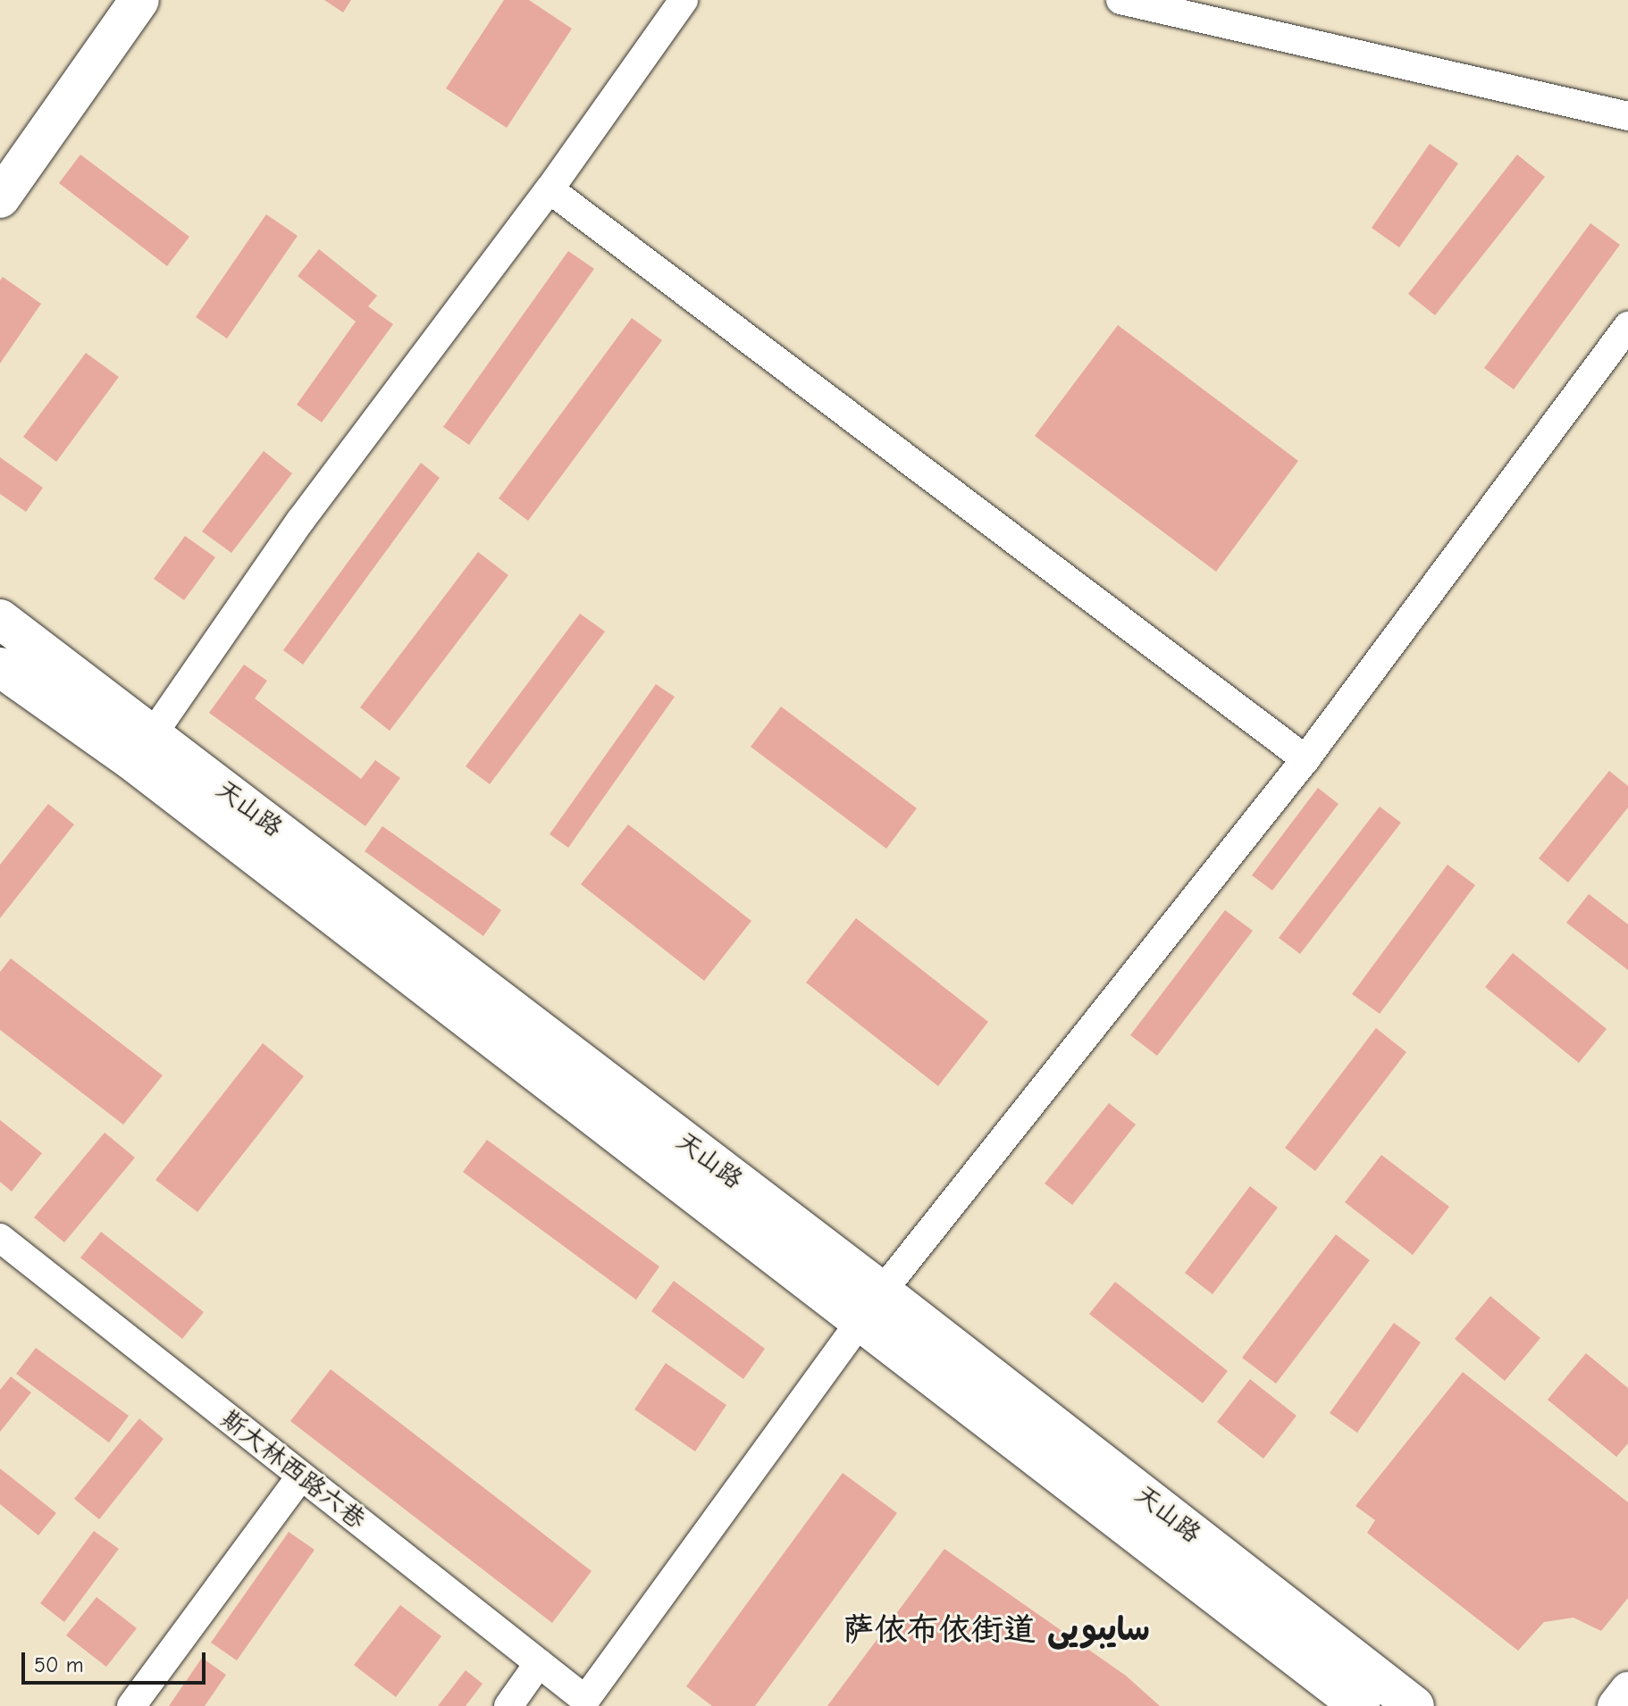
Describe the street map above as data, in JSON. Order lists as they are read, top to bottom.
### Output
{
  "streets": {
    "main road": ["天山路"],
    "street": ["斯大林西路六巷"]
  },
  "crossings": [
    ["天山路", "斯大林西路六巷"]
  ],
  "districts": ["萨依布依街道 سايبويى"],
  "scale_bar": "50 m"
}
